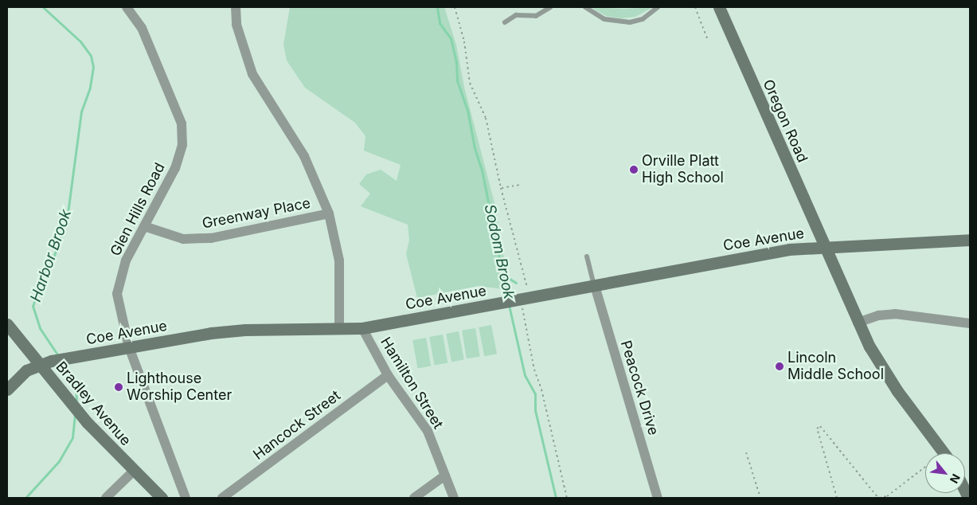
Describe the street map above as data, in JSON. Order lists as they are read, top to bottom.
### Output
{
  "streets": {
    "street": [
      "Oregon Road",
      "Glen Hills Road",
      "Greenway Place",
      "Coe Avenue",
      "Hamilton Street",
      "Peacock Drive",
      "Bradley Avenue",
      "Hancock Street"
    ]
  },
  "crossings": [
    ["Oregon Road", "Coe Avenue"],
    ["Glen Hills Road", "Greenway Place"],
    ["Glen Hills Road", "Coe Avenue"],
    ["Coe Avenue", "Hamilton Street"],
    ["Coe Avenue", "Peacock Drive"],
    ["Coe Avenue", "Bradley Avenue"],
    ["Hamilton Street", "Hancock Street"]
  ],
  "water": ["Sodom Brook", "Harbor Brook"],
  "places": ["Orville Platt High School", "Lincoln Middle School", "Lighthouse Worship Center"],
  "north": "bottom right"
}
